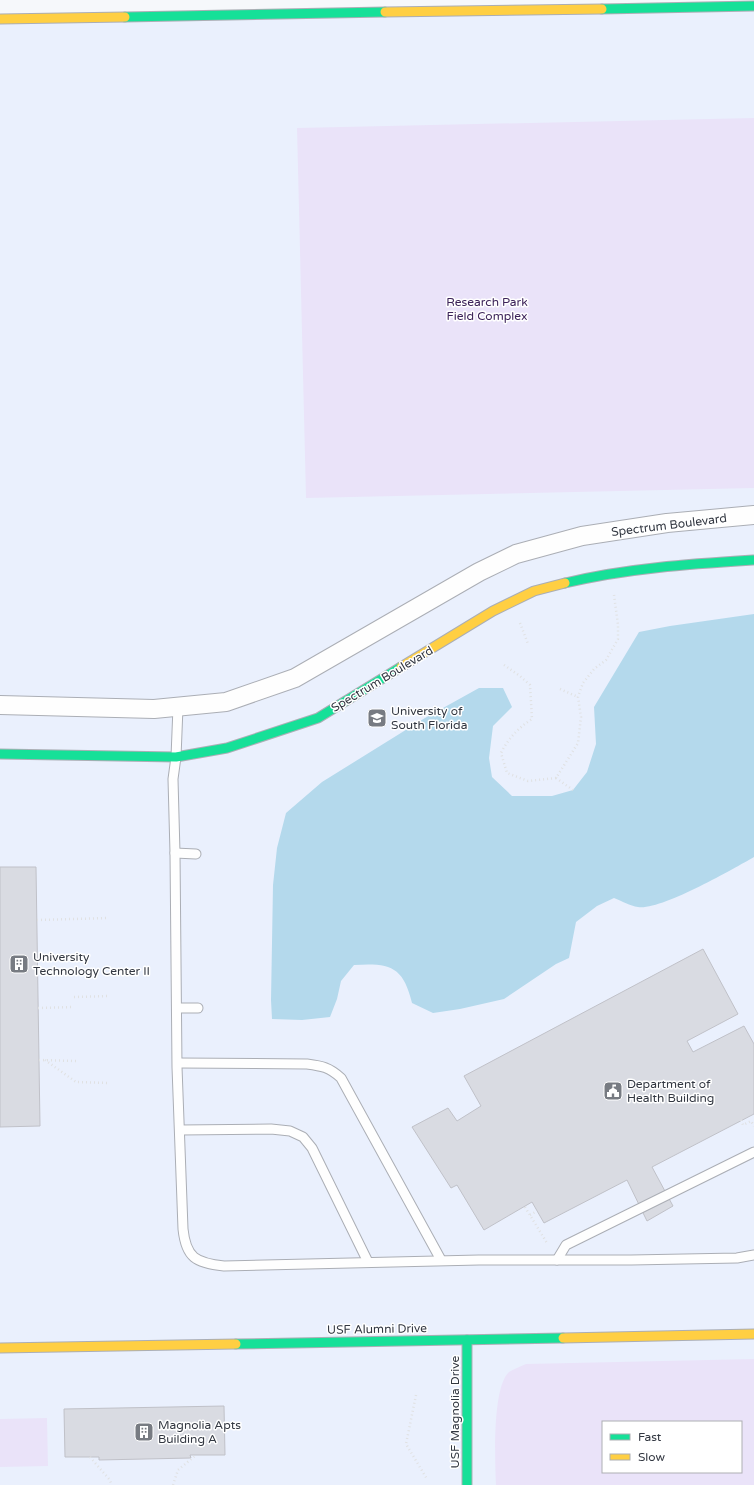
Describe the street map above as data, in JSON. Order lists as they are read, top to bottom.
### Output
{
  "streets": {
    "street": ["Spectrum Boulevard", "USF Alumni Drive", "USF Magnolia Drive"]
  },
  "crossings": [
    ["USF Alumni Drive", "USF Magnolia Drive"]
  ],
  "parks": ["Research Park Field Complex"],
  "places": {
    "school or university": ["University of South Florida"],
    "building": ["University Technology Center II", "Magnolia Apts Building A"],
    "public building": ["Department of Health Building"]
  },
  "legend": ["Fast", "Slow"]
}
